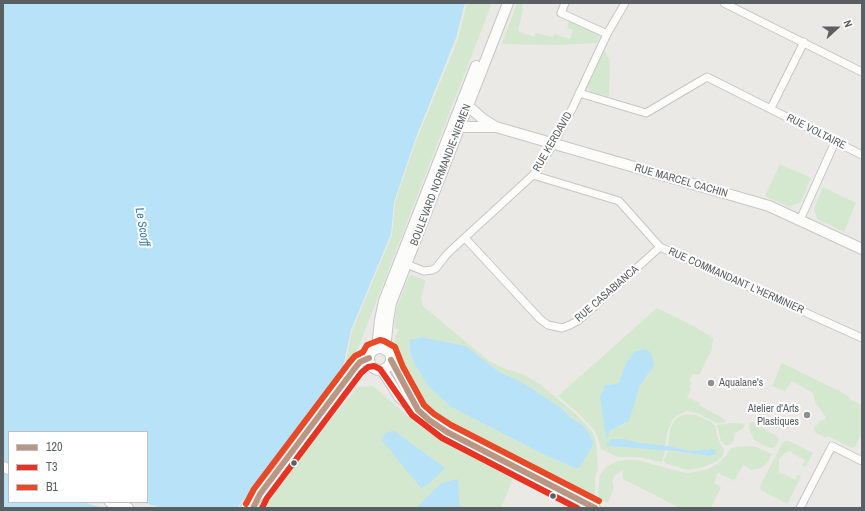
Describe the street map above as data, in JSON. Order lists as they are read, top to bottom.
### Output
{
  "streets": {
    "street": [
      "RUE VOLTAIRE",
      "RUE KERDAVID",
      "BOULEVARD NORMANDIE-NIEMEN",
      "RUE MARCEL CACHIN",
      "RUE COMMANDANT L'HERMINIER",
      "RUE CASABIANCA"
    ]
  },
  "crossings": [
    ["RUE VOLTAIRE", "RUE KERDAVID"],
    ["RUE KERDAVID", "BOULEVARD NORMANDIE-NIEMEN"],
    ["RUE KERDAVID", "RUE MARCEL CACHIN"],
    ["RUE KERDAVID", "RUE COMMANDANT L'HERMINIER"],
    ["RUE KERDAVID", "RUE CASABIANCA"],
    ["BOULEVARD NORMANDIE-NIEMEN", "RUE MARCEL CACHIN"],
    ["RUE COMMANDANT L'HERMINIER", "RUE CASABIANCA"]
  ],
  "water": ["Le Scorff"],
  "places": ["Aqualane's", "Atelier d'Arts Plastiques"],
  "lines": ["transit line B1", "transit line 120", "transit line T3"],
  "legend": ["120", "T3", "B1"],
  "north": "right"
}
